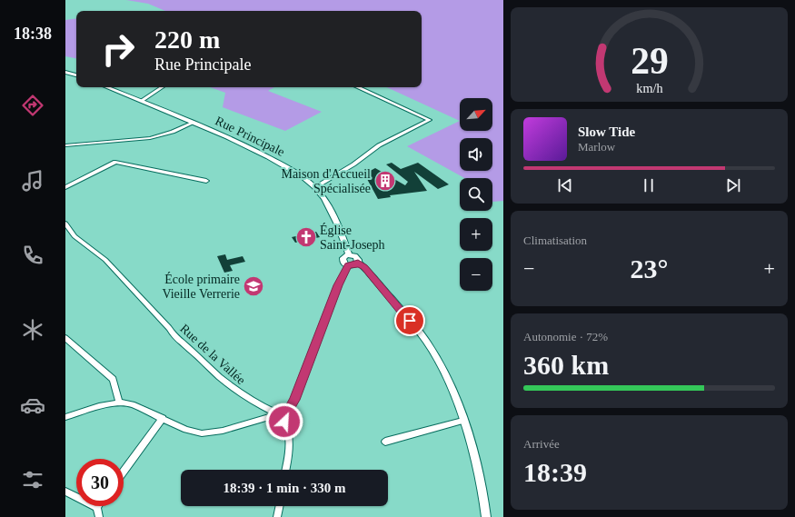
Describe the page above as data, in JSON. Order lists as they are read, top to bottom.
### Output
{
  "streets": {
    "street": ["Rue Principale", "Rue de la Vallée"]
  },
  "places": {
    "building": ["Maison d'Accueil Spécialisée"],
    "church": ["Église Saint-Joseph"],
    "school or university": ["École primaire Vieille Verrerie"]
  },
  "north": "top right",
  "page": {
    "tabs": "18:38",
    "turn": ["220 m", "Rue Principale"],
    "map_buttons": ["+", "−"],
    "song": ["Slow Tide", "Marlow"],
    "tile": [
      "Climatisation",
      ["Autonomie · 72%", "360 km"],
      ["Arrivée", "18:39"]
    ],
    "heat": ["−", "23°", "+"],
    "limit": "30",
    "trip": "18:39 · 1 min · 330 m",
    "gauge": ["29", "km/h"]
  }
}
